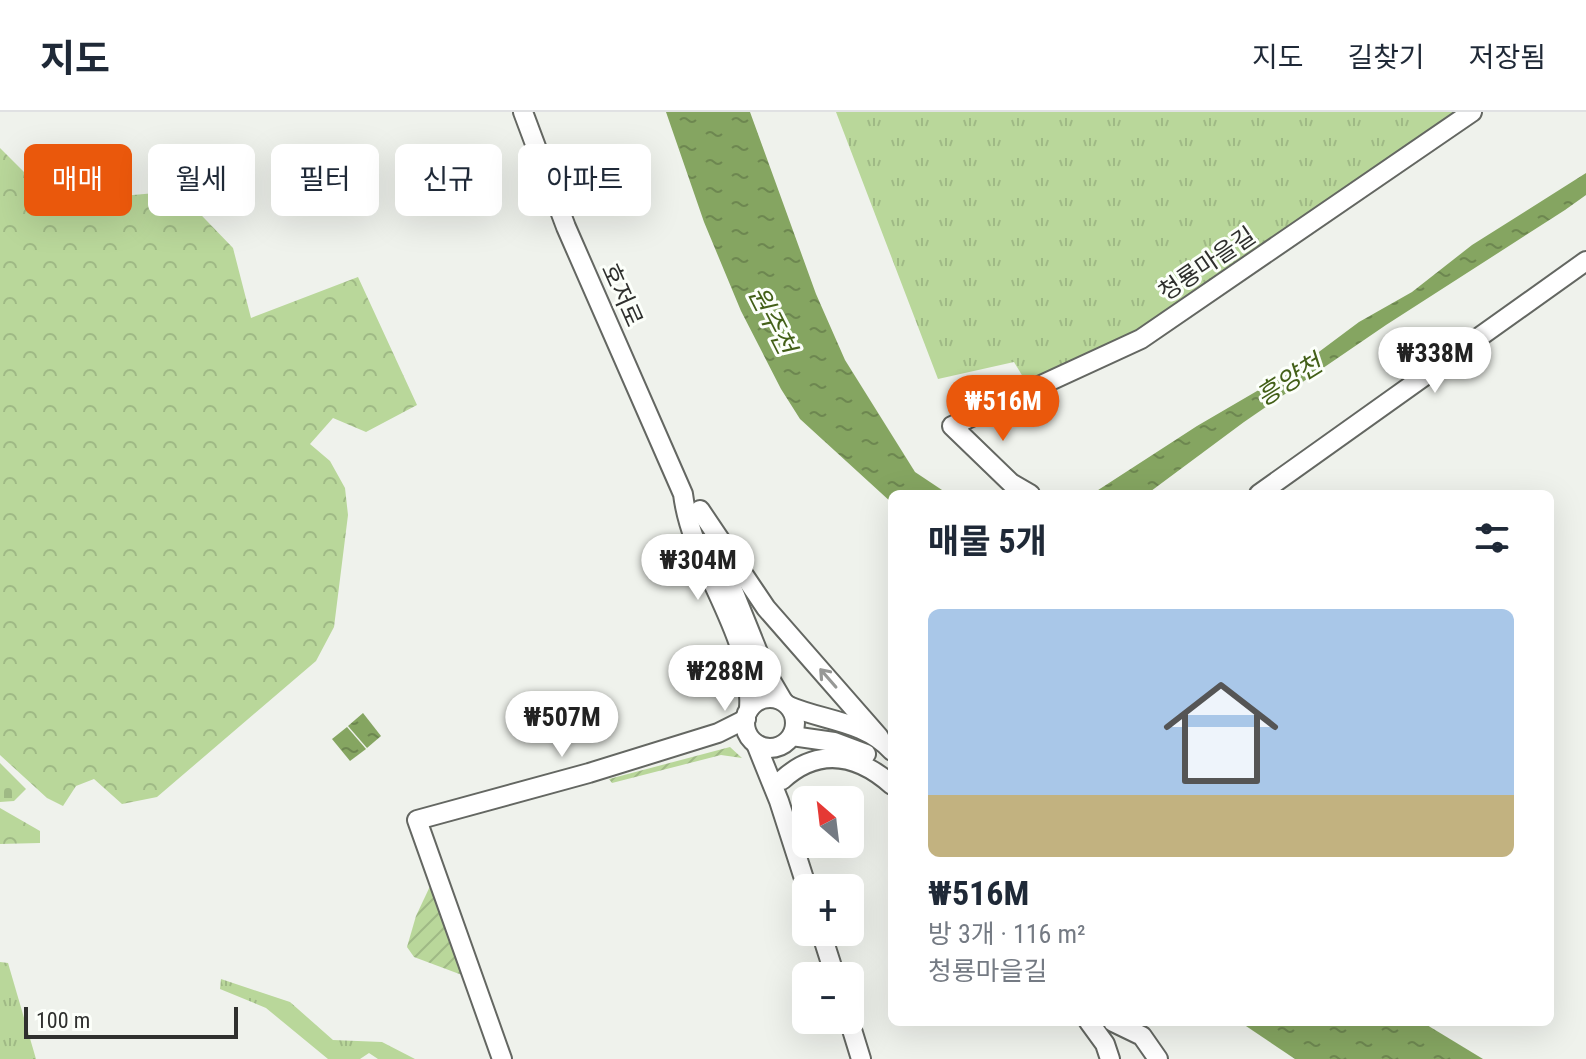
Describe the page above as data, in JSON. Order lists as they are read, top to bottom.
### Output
{
  "streets": {
    "street": ["청룡마을길", "호저로"]
  },
  "water": ["원주천", "흥양천"],
  "scale_bar": "100 m",
  "north": "top left",
  "page": {
    "header": "지도",
    "nav": ["지도", "길찾기", "저장됨"],
    "chip": [
      "매매",
      "월세",
      "필터",
      "신규",
      "아파트"
    ],
    "price": [
      "₩338M",
      "₩516M",
      "₩304M",
      "₩288M",
      "₩507M"
    ],
    "heading": "매물 5개",
    "list": [
      {
        "name": "₩516M",
        "note": "방 3개 · 116 m² · 청룡마을길"
      }
    ],
    "map_buttons": ["+", "−"],
    "scale": "100 m"
  }
}
